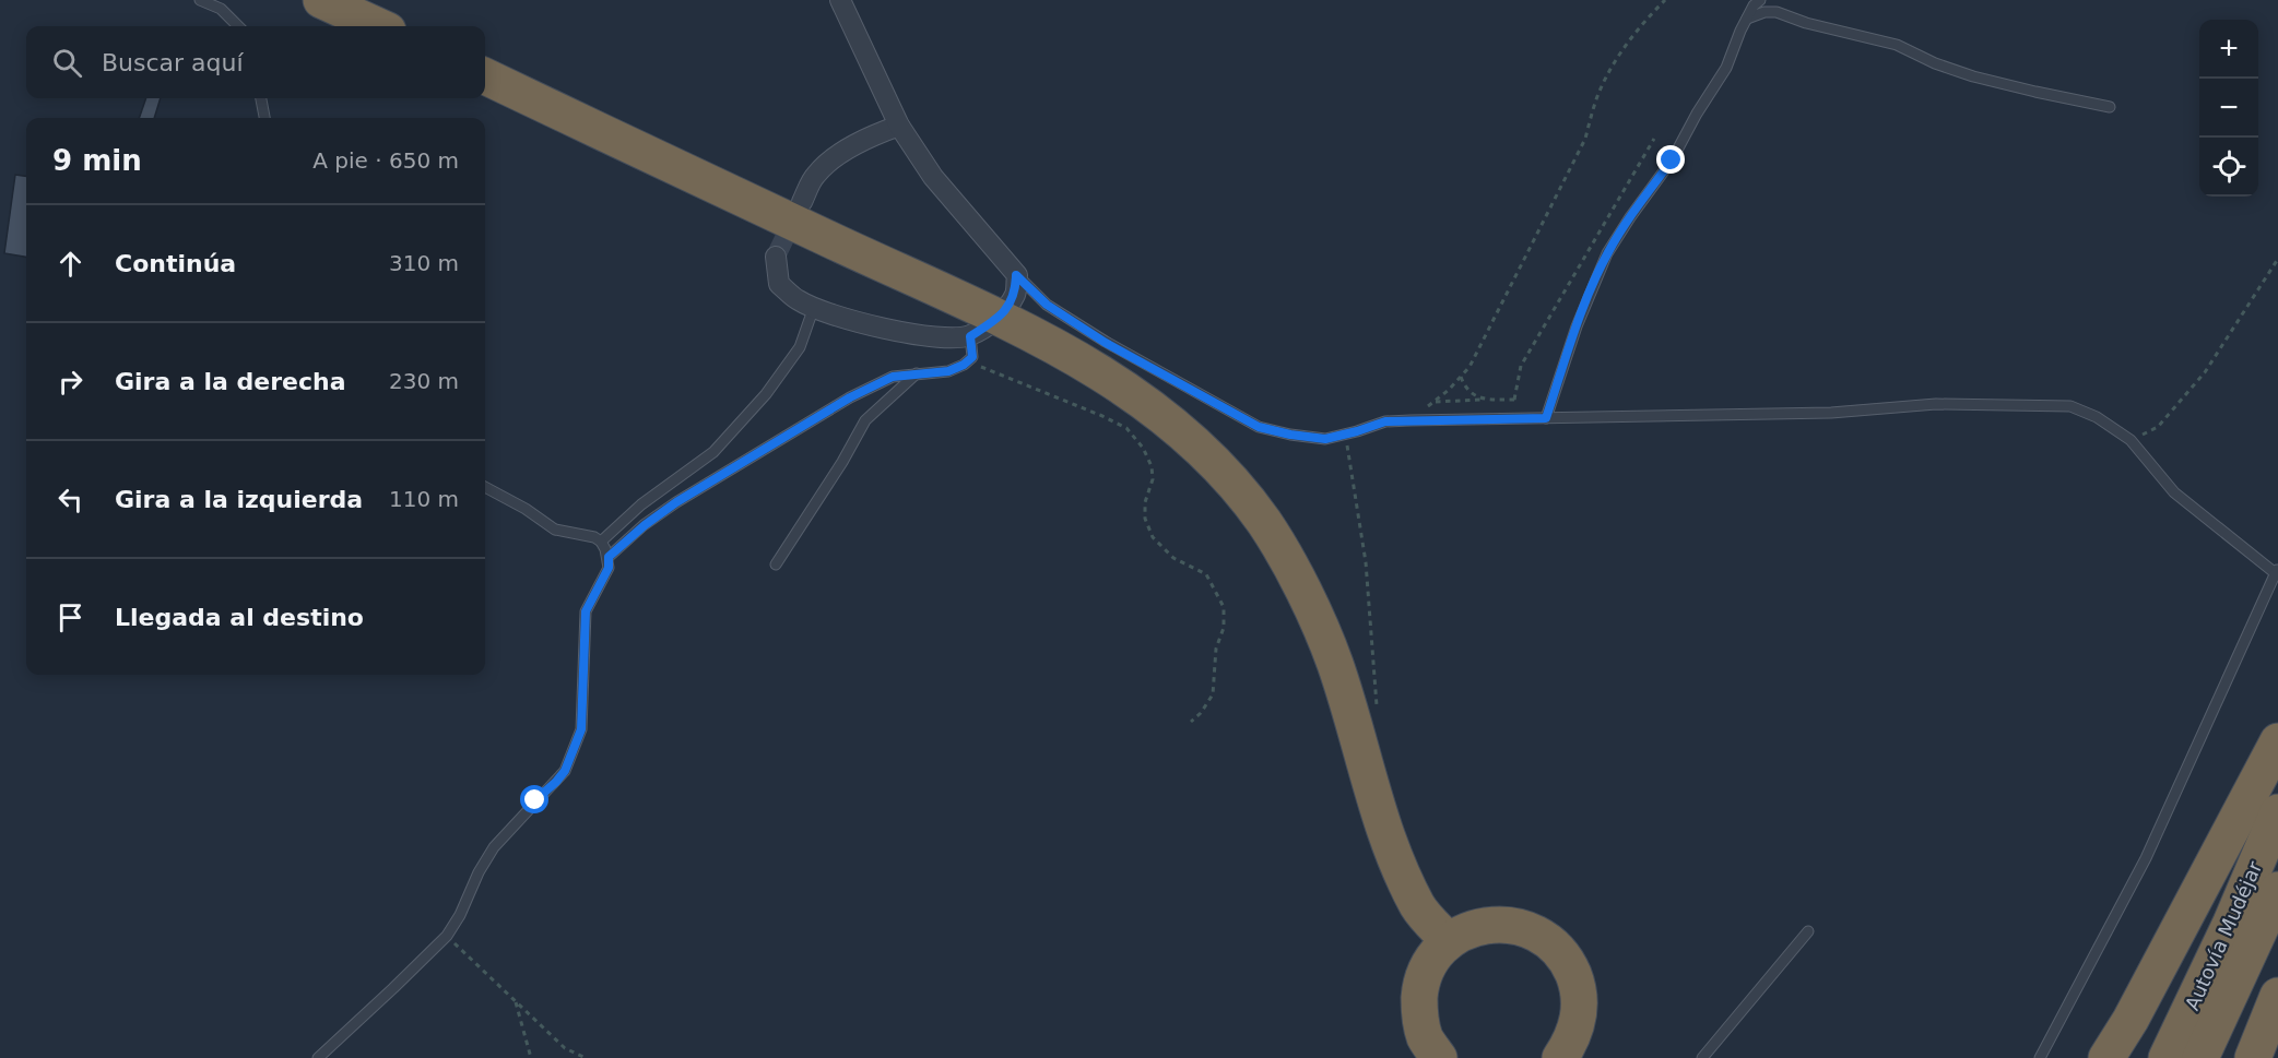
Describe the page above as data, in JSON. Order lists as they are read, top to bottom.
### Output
{
  "streets": {
    "highway": ["Autovía Mudéjar"]
  },
  "page": {
    "map_buttons": ["+", "−"],
    "search": "Buscar aquí",
    "heading": ["9 min", "A pie · 650 m"],
    "list": [
      ["Continúa", "310 m"],
      ["Gira a la derecha", "230 m"],
      ["Gira a la izquierda", "110 m"],
      "Llegada al destino"
    ]
  }
}
